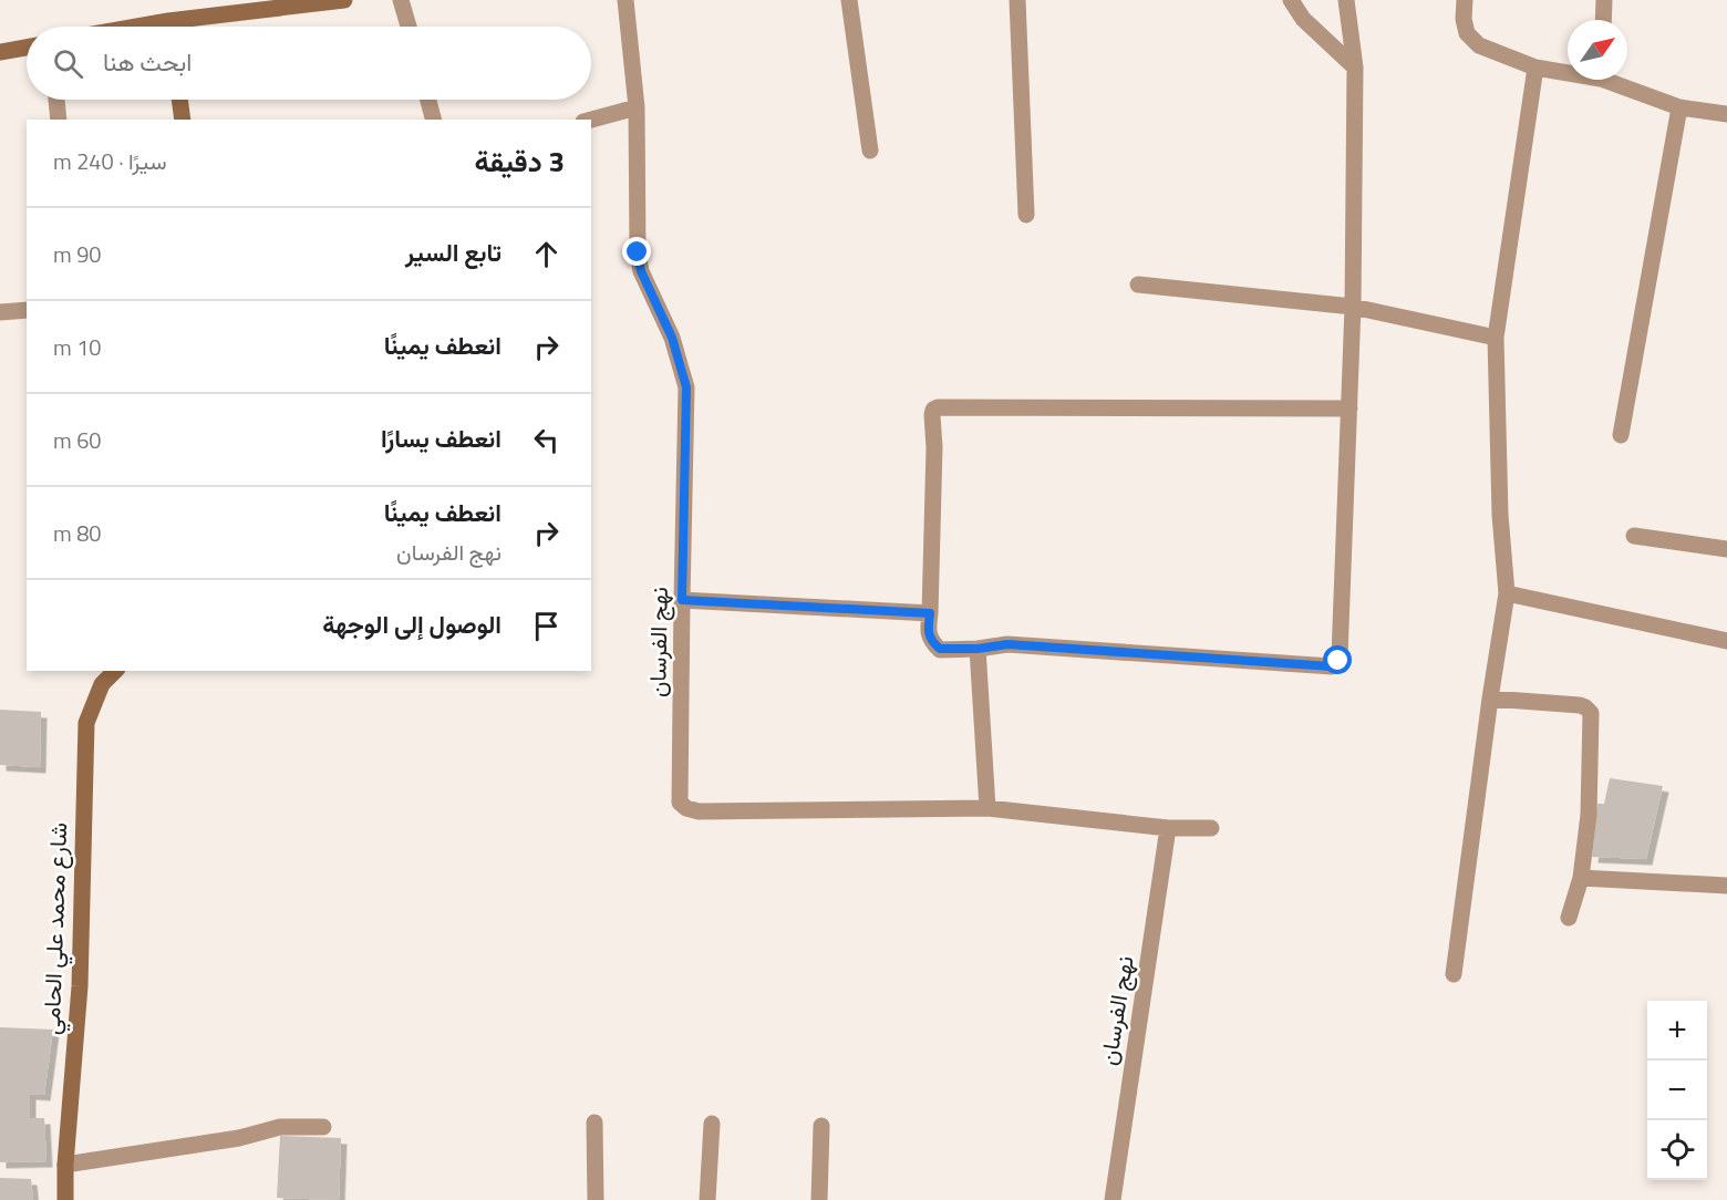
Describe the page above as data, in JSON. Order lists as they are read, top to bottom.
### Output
{
  "streets": {
    "street": ["نهج الفرسان", "شارع محمد علي الحامي"]
  },
  "north": "top right",
  "page": {
    "search": "ابحث هنا",
    "heading": ["3 دقيقة", "سيرًا · 240 m"],
    "list": [
      ["تابع السير", "90 m"],
      ["انعطف يمينًا", "10 m"],
      ["انعطف يسارًا", "60 m"],
      ["انعطف يمينًا", "نهج الفرسان", "80 m"],
      "الوصول إلى الوجهة"
    ],
    "map_buttons": ["+", "−"]
  }
}
